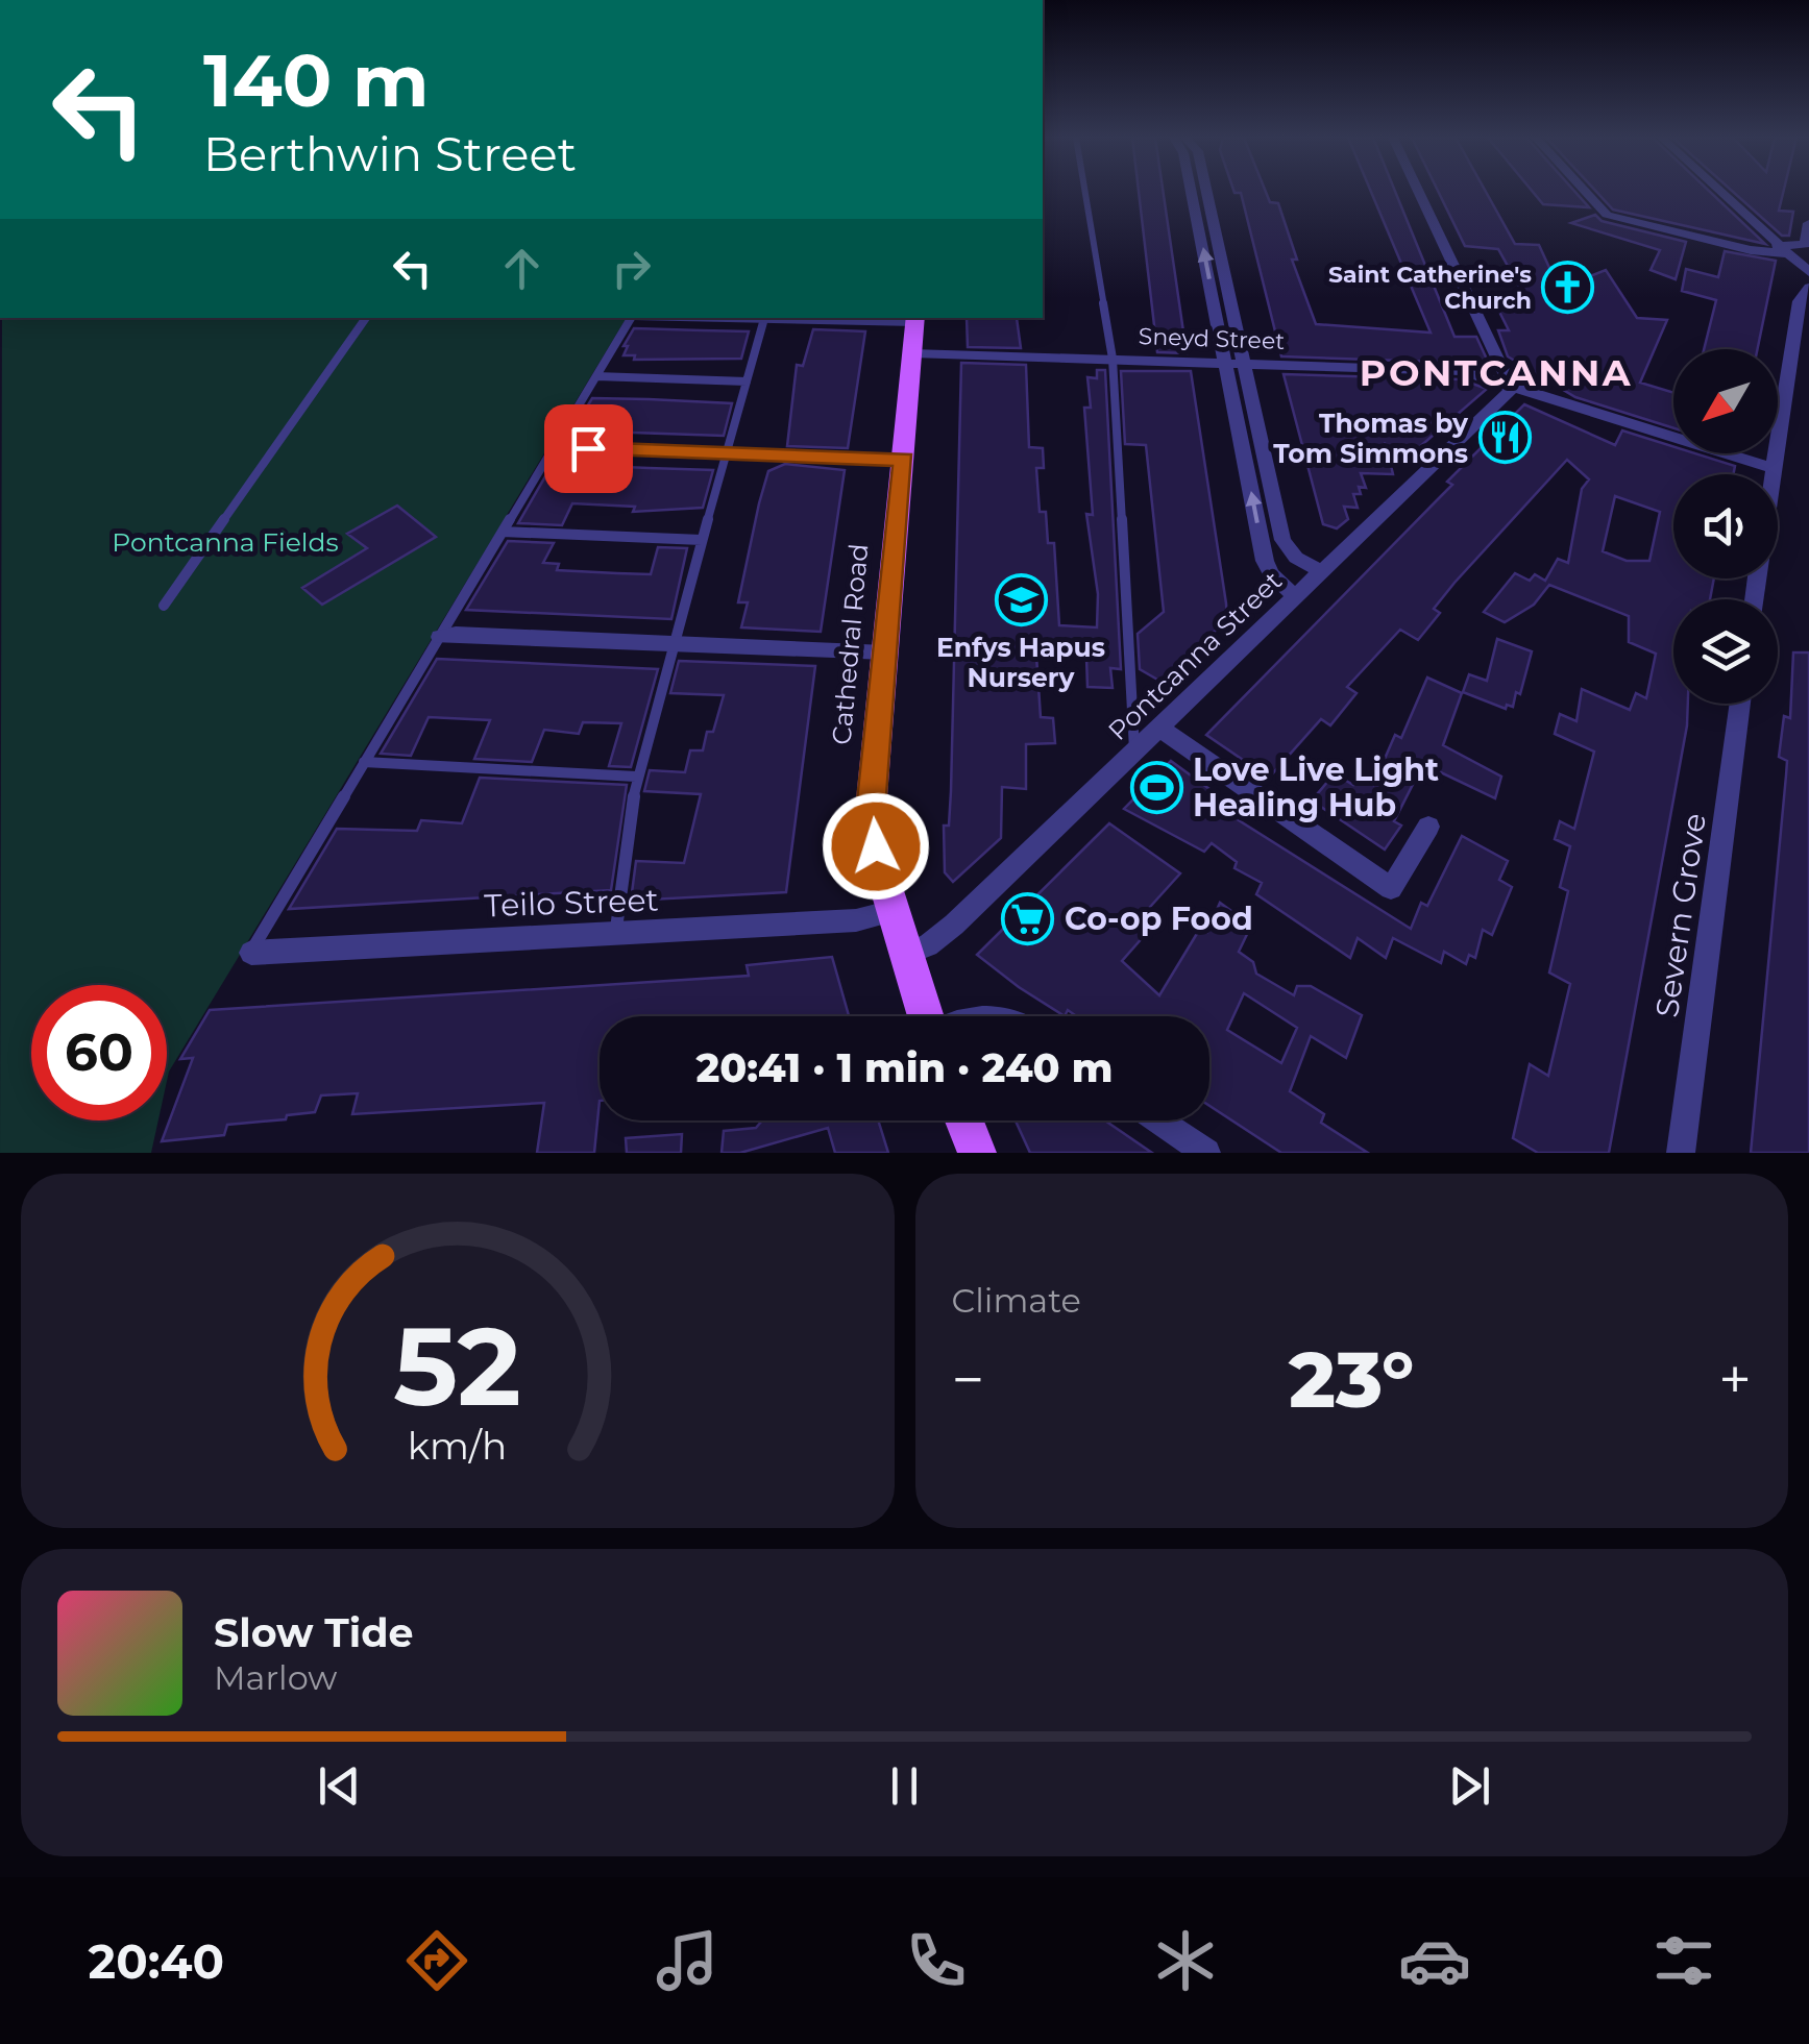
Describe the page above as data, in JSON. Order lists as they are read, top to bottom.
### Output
{
  "streets": {
    "main road": ["Cathedral Road"],
    "street": [
      "Sneyd Street",
      "Pontcanna Street",
      "Teilo Street",
      "Severn Grove"
    ]
  },
  "crossings": [
    ["Sneyd Street", "Cathedral Road"],
    ["Sneyd Street", "Pontcanna Street"],
    ["Cathedral Road", "Pontcanna Street"],
    ["Cathedral Road", "Teilo Street"]
  ],
  "districts": ["PONTCANNA"],
  "parks": ["Pontcanna Fields"],
  "places": {
    "church": ["Saint Catherine's Church"],
    "restaurant": ["Thomas by Tom Simmons"],
    "school or university": ["Enfys Hapus Nursery"],
    "sports": ["Love Live Light Healing Hub"],
    "supermarket": ["Co-op Food"]
  },
  "north": "bottom left",
  "page": {
    "turn": ["140 m", "Berthwin Street"],
    "limit": "60",
    "trip": "20:41 · 1 min · 240 m",
    "tile": "Climate",
    "heat": ["−", "23°", "+"],
    "song": ["Slow Tide", "Marlow"],
    "tabs": "20:40",
    "gauge": ["52", "km/h"]
  }
}
